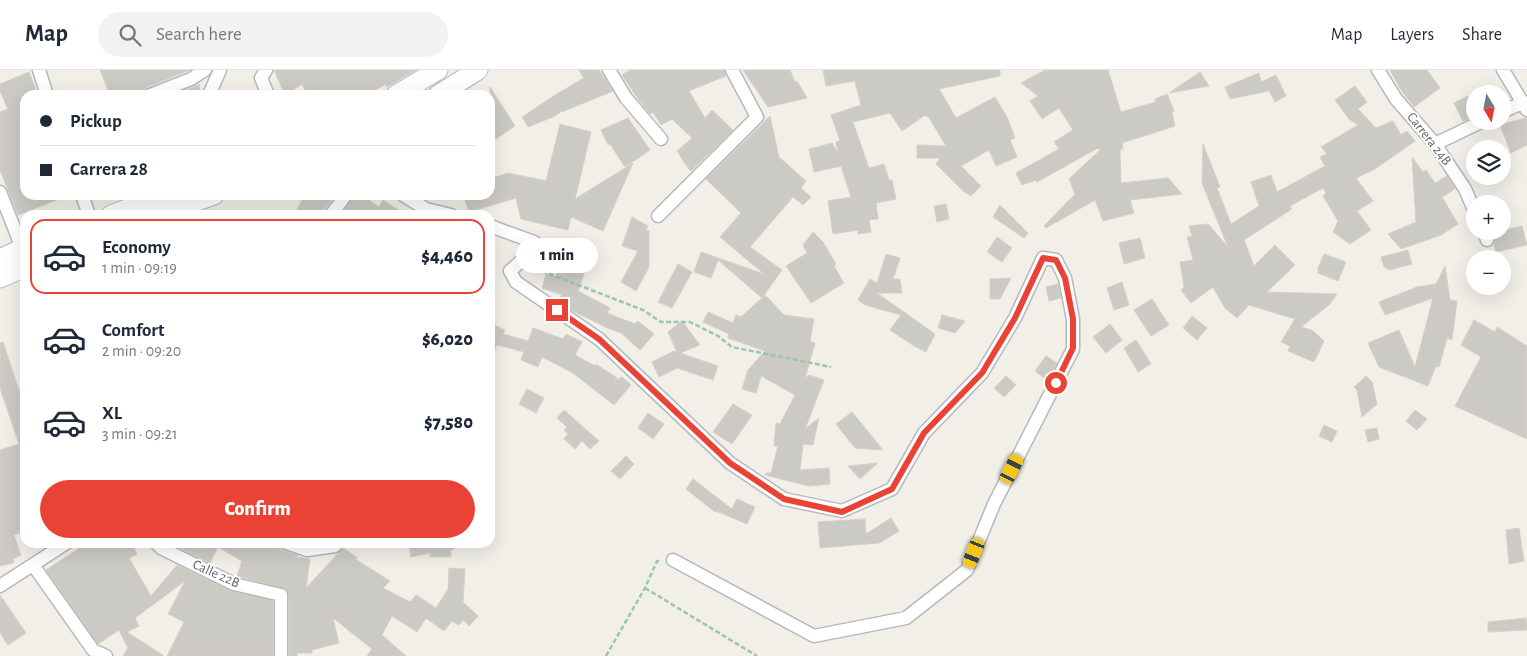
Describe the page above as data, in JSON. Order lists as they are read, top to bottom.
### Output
{
  "streets": {
    "street": ["Carrera 24B", "Calle 22B"]
  },
  "north": "bottom",
  "page": {
    "header": "Map",
    "search": "Search here",
    "nav": ["Map", "Layers", "Share"],
    "map_buttons": ["+", "−"],
    "banner": ["Pickup", "Carrera 28"],
    "list": [
      {
        "name": "Economy",
        "note": "1 min · 09:19",
        "value": "$4,460"
      },
      {
        "name": "Comfort",
        "note": "2 min · 09:20",
        "value": "$6,020"
      },
      {
        "name": "XL",
        "note": "3 min · 09:21",
        "value": "$7,580"
      }
    ],
    "bubble": "1 min",
    "buttons": "Confirm"
  }
}
